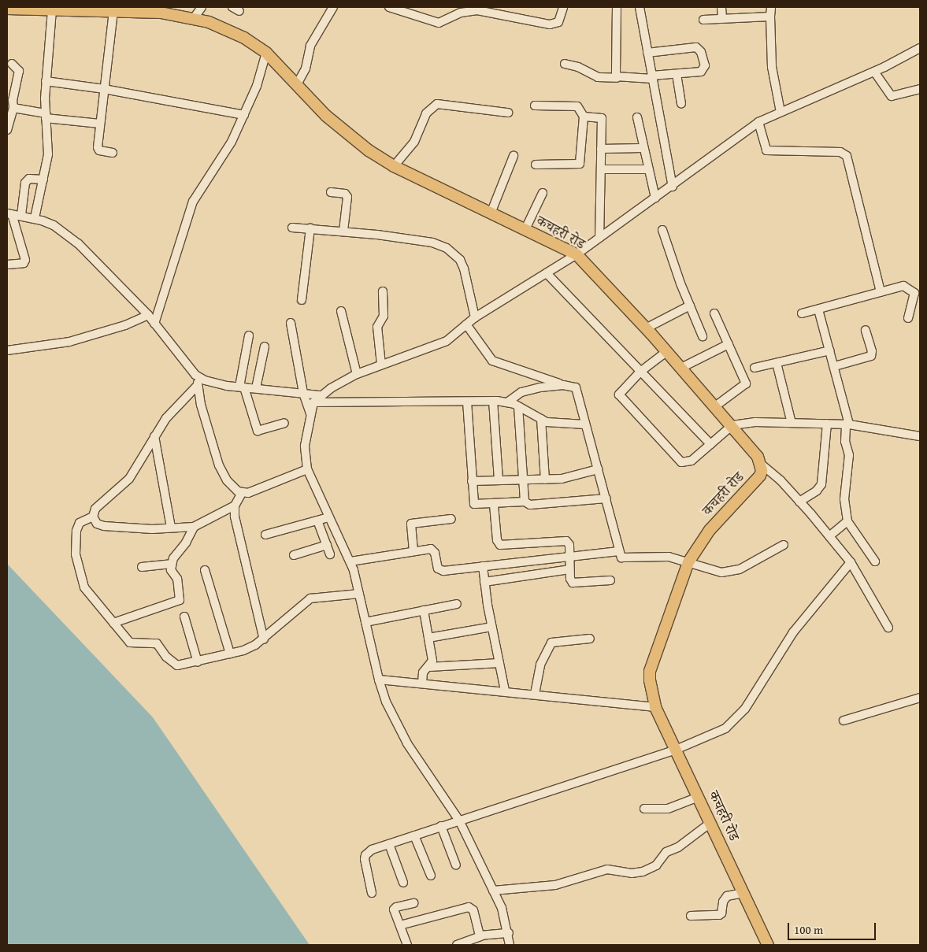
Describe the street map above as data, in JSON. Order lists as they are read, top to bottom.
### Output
{
  "streets": {
    "main road": ["कचहरी रोड"]
  },
  "scale_bar": "100 m"
}
